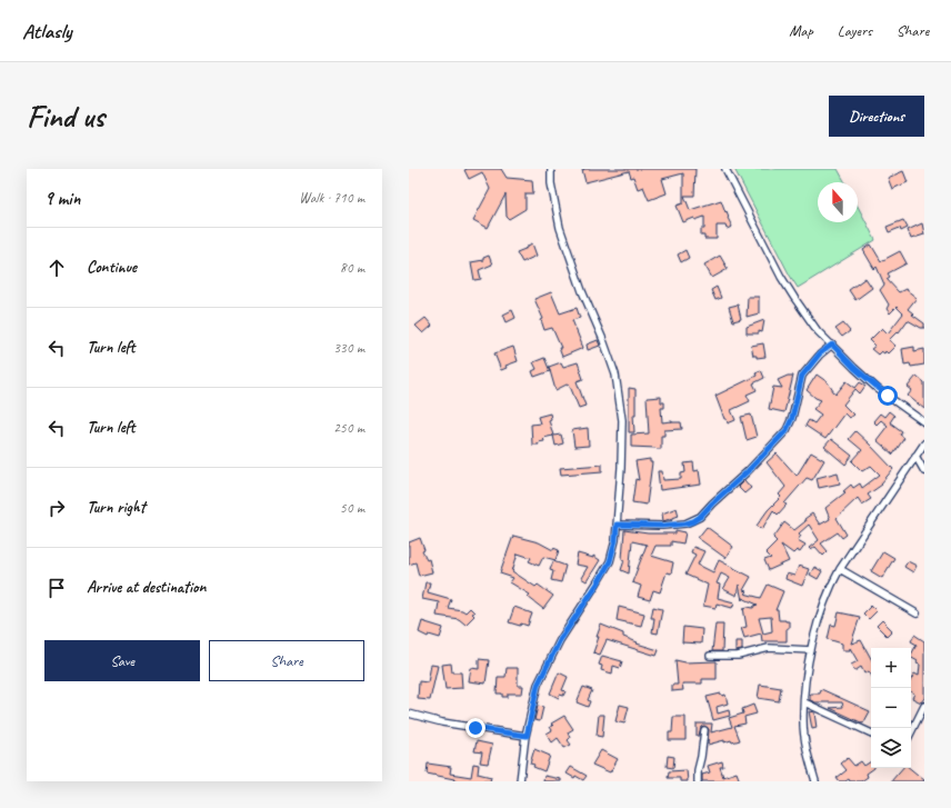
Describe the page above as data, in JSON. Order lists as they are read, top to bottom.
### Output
{
  "north": "top",
  "page": {
    "header": "Atlasly",
    "nav": ["Map", "Layers", "Share"],
    "buttons": [
      "Directions",
      ["Save", "Share"]
    ],
    "title": "Find us",
    "heading": ["9 min", "Walk · 710 m"],
    "list": [
      ["Continue", "80 m"],
      ["Turn left", "330 m"],
      ["Turn left", "250 m"],
      ["Turn right", "50 m"],
      "Arrive at destination"
    ],
    "map_buttons": ["+", "−"]
  }
}
